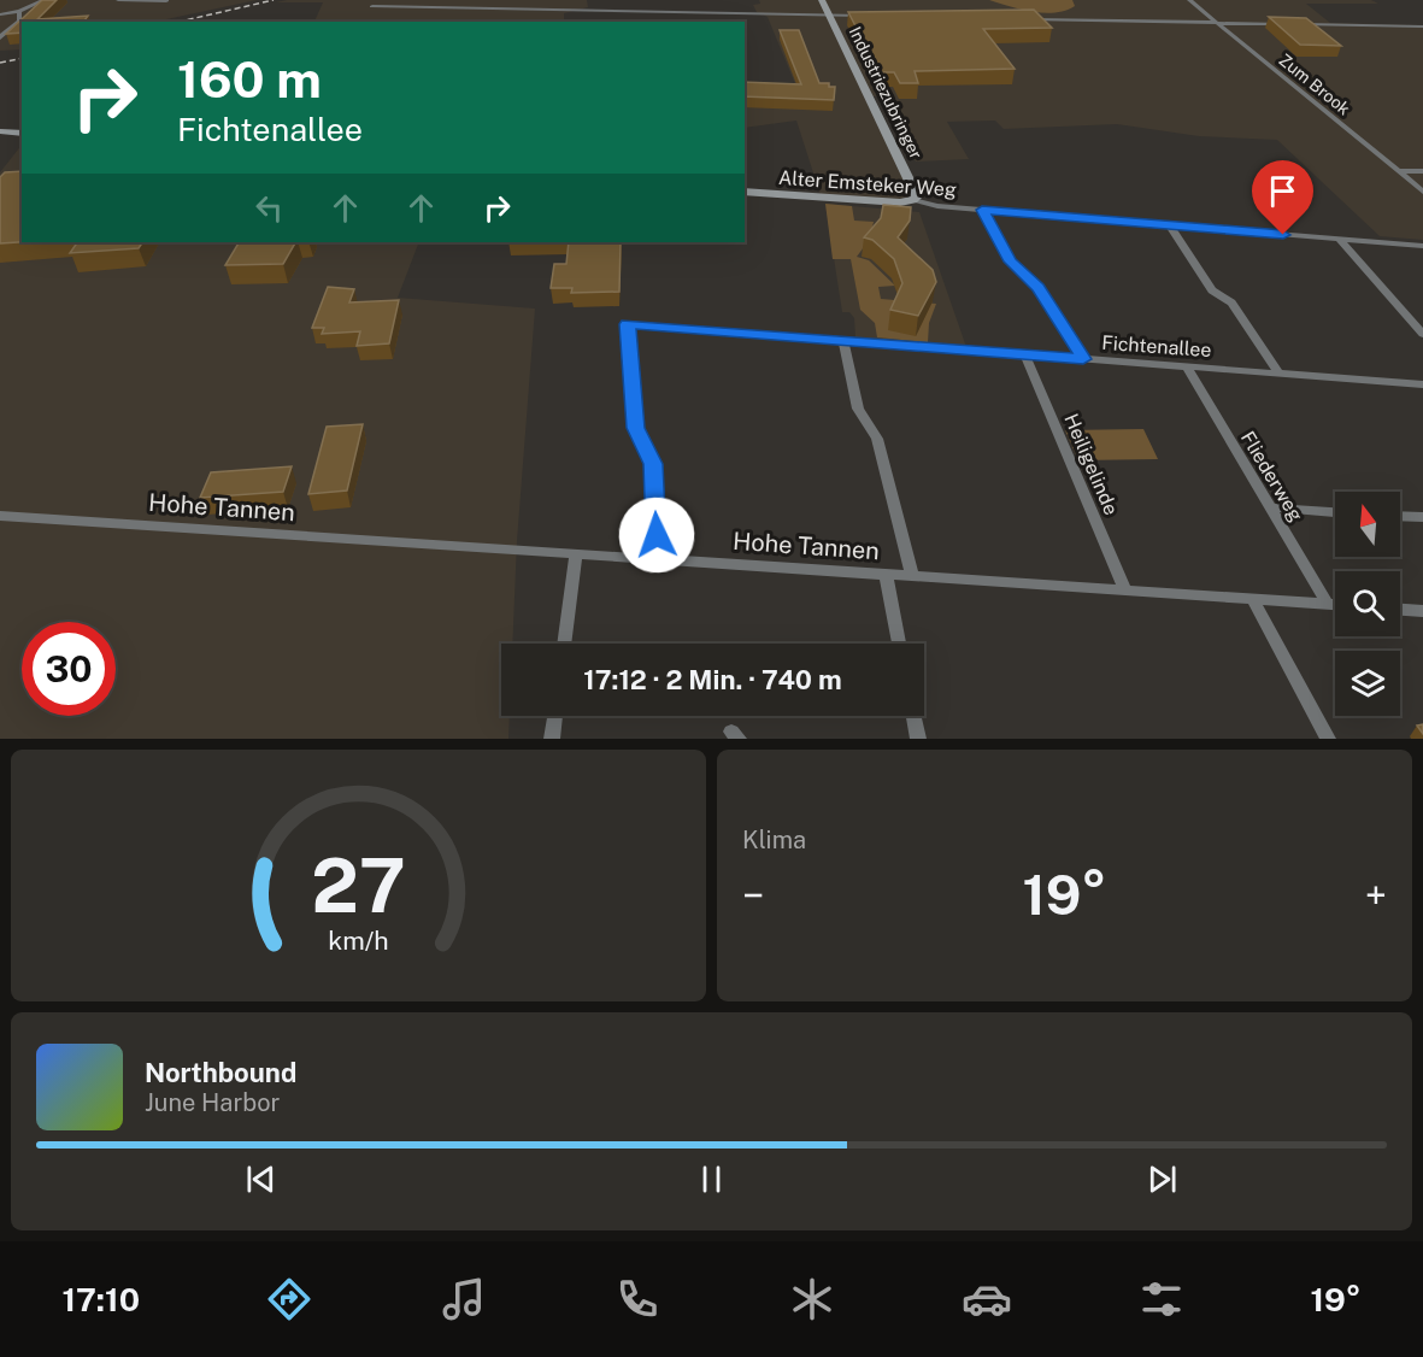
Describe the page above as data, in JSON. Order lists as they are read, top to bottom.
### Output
{
  "streets": {
    "street": [
      "Zum Brook",
      "Industriezubringer",
      "Alter Emsteker Weg",
      "Fichtenallee",
      "Heiligelinde",
      "Fliederweg",
      "Hohe Tannen"
    ]
  },
  "crossings": [
    ["Industriezubringer", "Alter Emsteker Weg"],
    ["Fichtenallee", "Heiligelinde"],
    ["Fichtenallee", "Fliederweg"],
    ["Fichtenallee", "Hohe Tannen"],
    ["Heiligelinde", "Hohe Tannen"],
    ["Fliederweg", "Hohe Tannen"]
  ],
  "north": "top",
  "page": {
    "turn": ["160 m", "Fichtenallee"],
    "limit": "30",
    "trip": "17:12 · 2 Min. · 740 m",
    "tile": "Klima",
    "heat": ["−", "19°", "+"],
    "song": ["Northbound", "June Harbor"],
    "tabs": ["17:10", "19°"],
    "gauge": ["27", "km/h"]
  }
}
